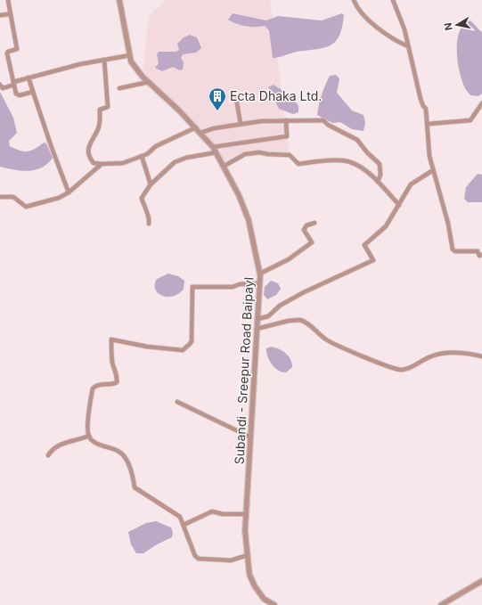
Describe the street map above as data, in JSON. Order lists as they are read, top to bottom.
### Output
{
  "streets": {
    "street": ["Subandi - Sreepur Road Baipayl"]
  },
  "places": {
    "building": ["Ecta Dhaka Ltd."]
  },
  "north": "left"
}
